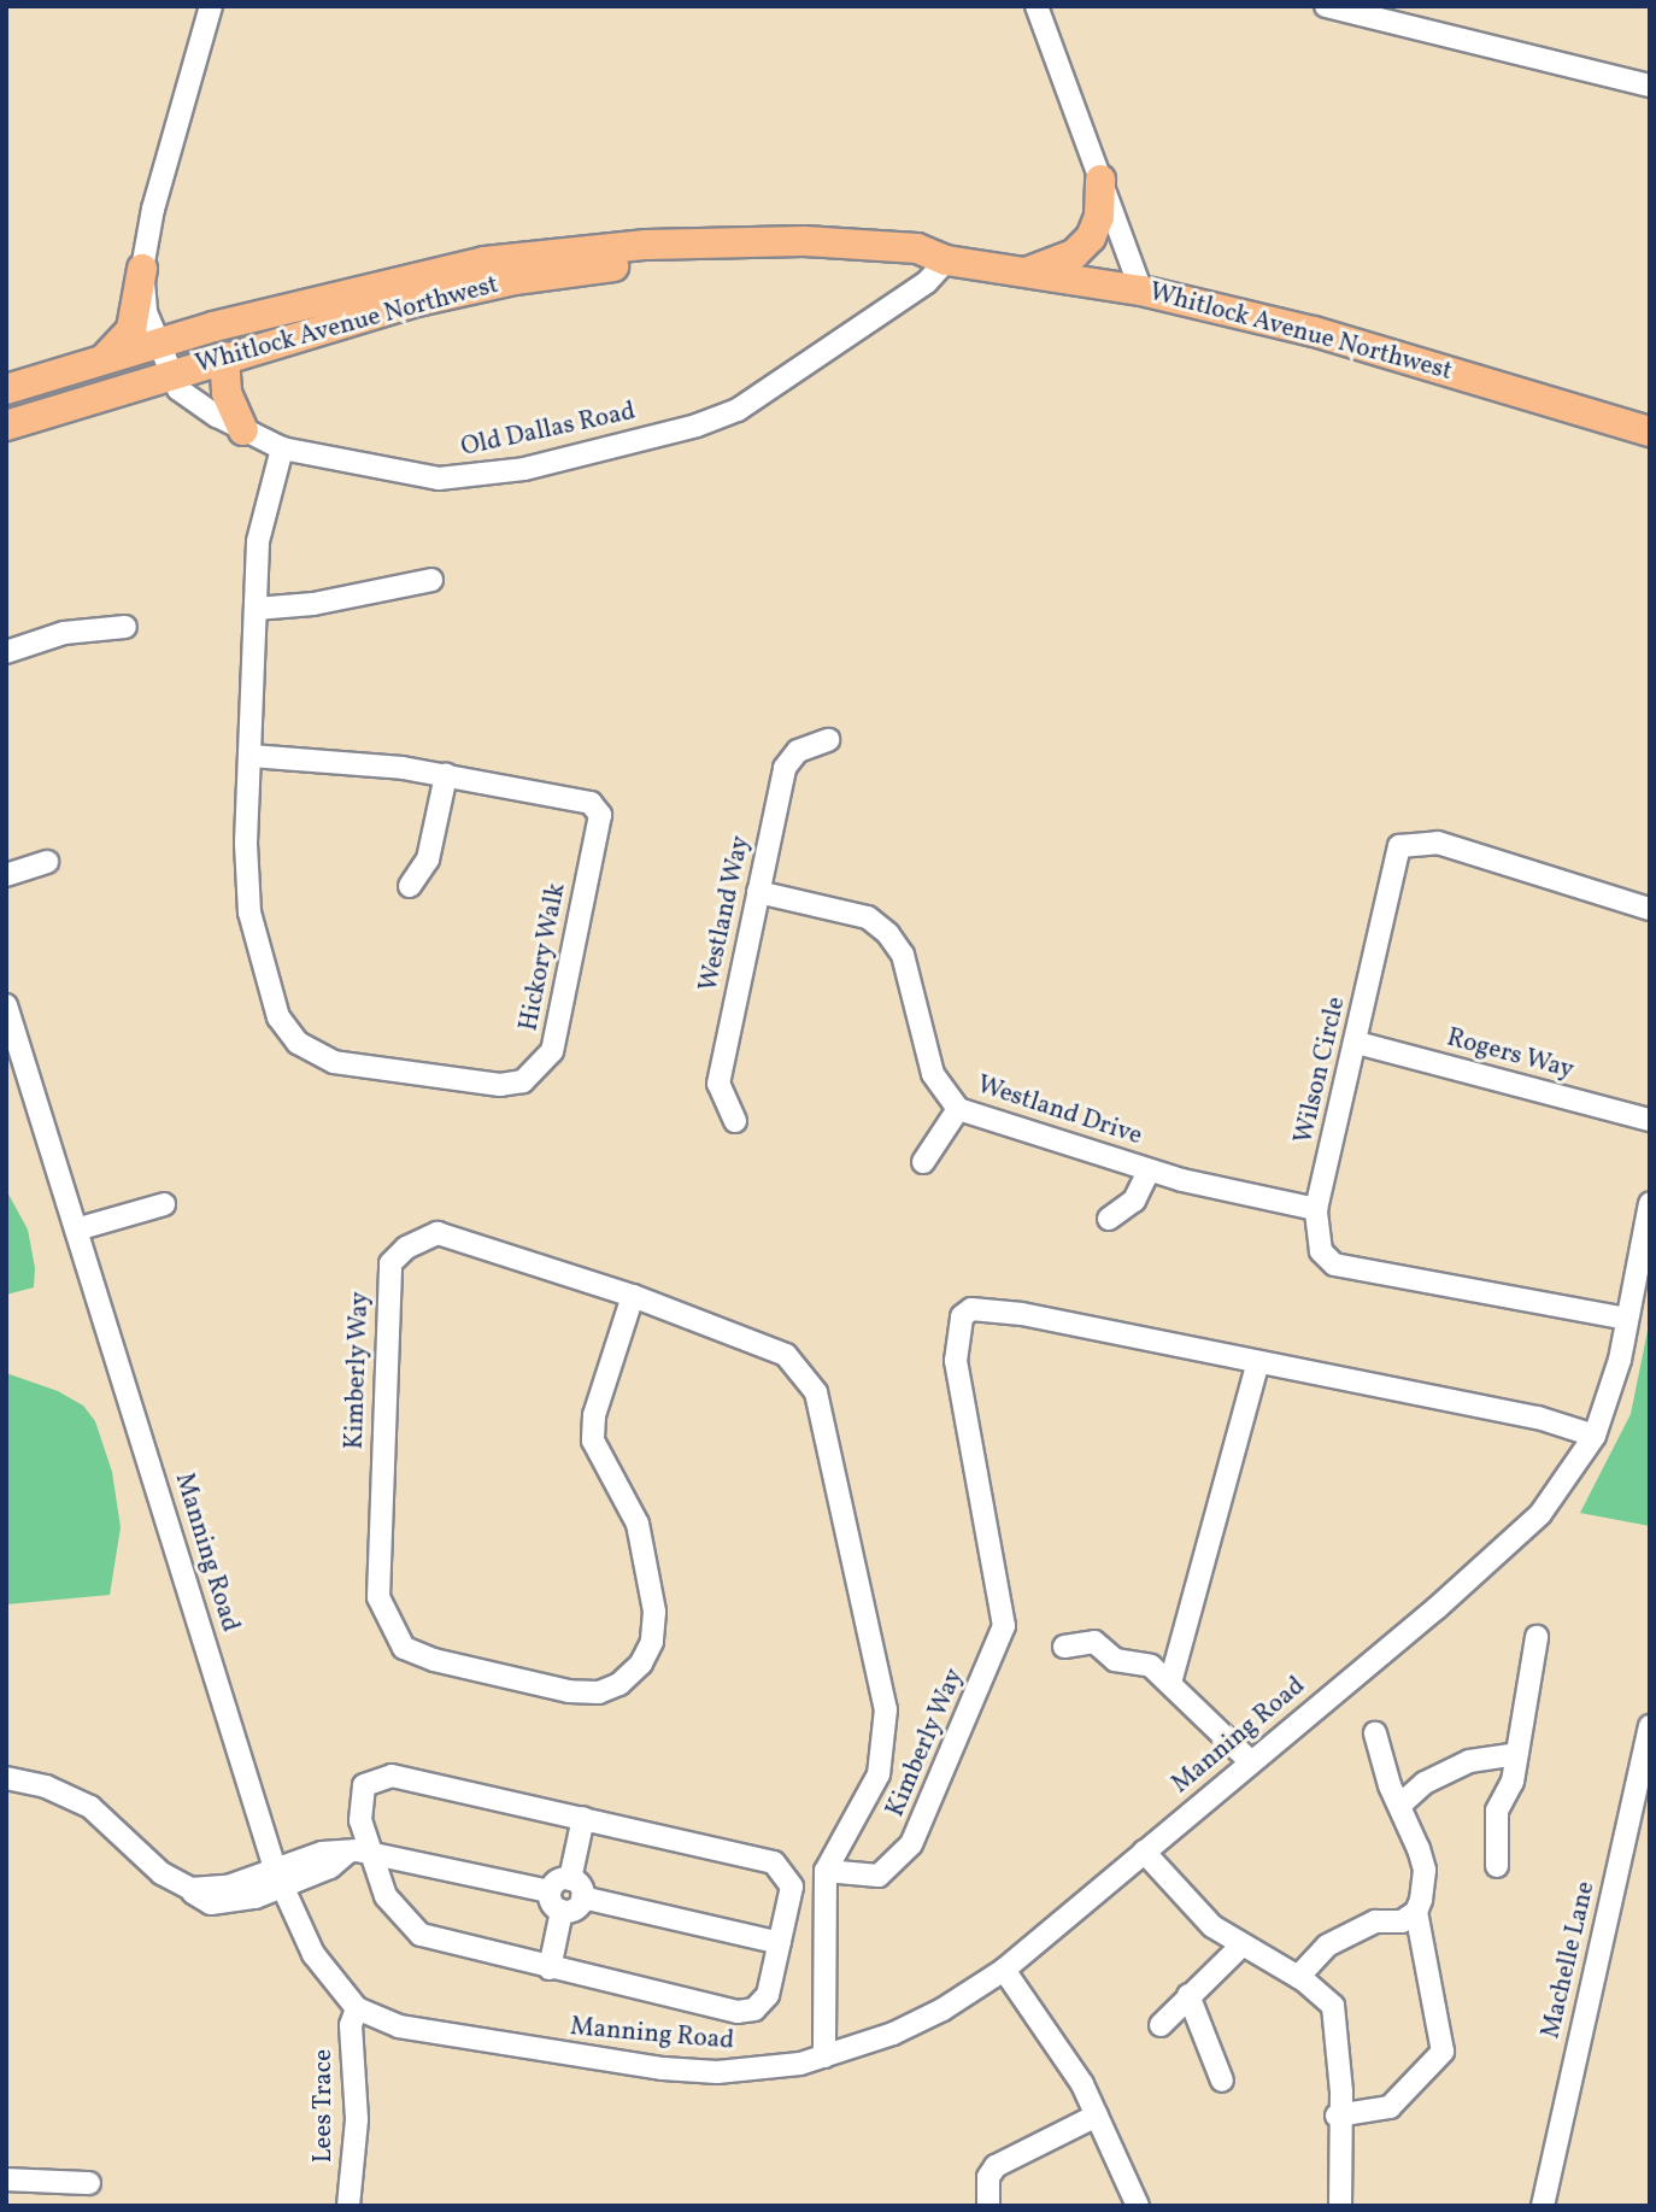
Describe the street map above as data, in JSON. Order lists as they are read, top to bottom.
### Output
{
  "streets": {
    "highway": ["Whitlock Avenue Northwest"],
    "street": [
      "Old Dallas Road",
      "Westland Way",
      "Hickory Walk",
      "Rogers Way",
      "Wilson Circle",
      "Westland Drive",
      "Kimberly Way",
      "Manning Road",
      "Machelle Lane",
      "Lees Trace"
    ]
  },
  "crossings": [
    ["Whitlock Avenue Northwest", "Old Dallas Road"],
    ["Old Dallas Road", "Hickory Walk"],
    ["Westland Way", "Westland Drive"],
    ["Rogers Way", "Wilson Circle"],
    ["Wilson Circle", "Westland Drive"],
    ["Wilson Circle", "Manning Road"],
    ["Kimberly Way", "Manning Road"],
    ["Manning Road", "Lees Trace"]
  ]
}
